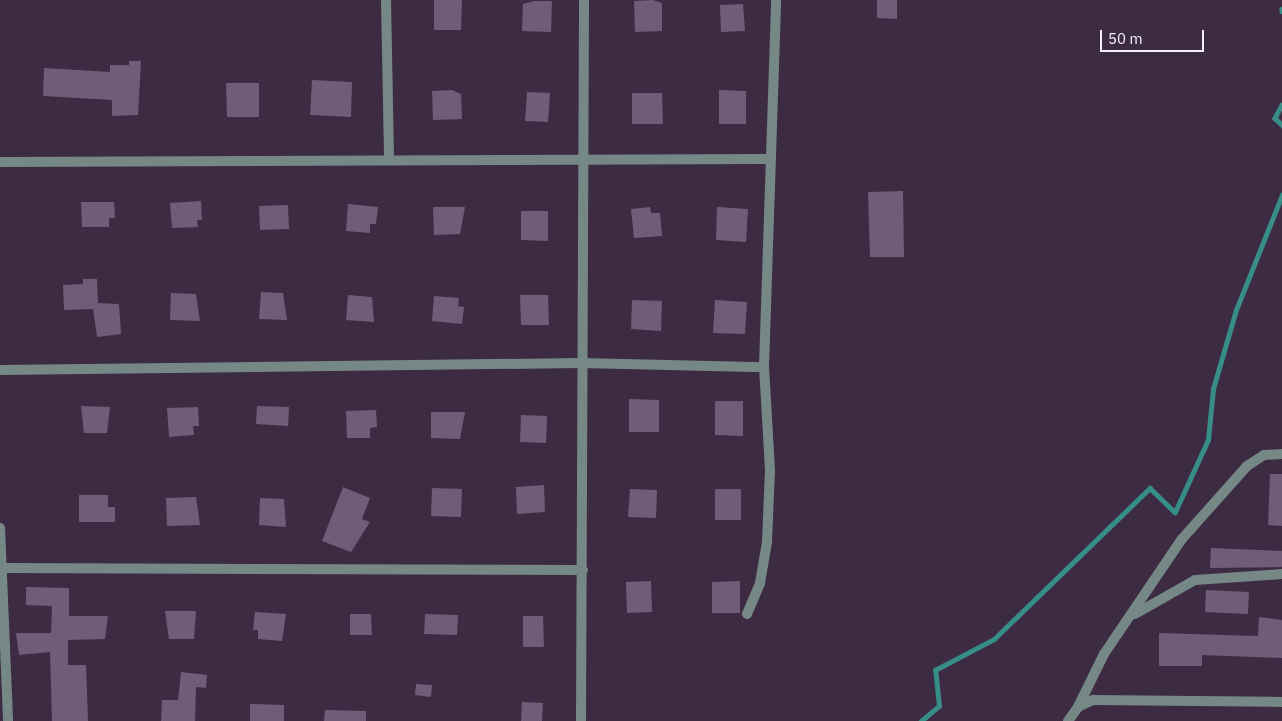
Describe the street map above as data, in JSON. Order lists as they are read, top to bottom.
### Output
{
  "scale_bar": "50 m"
}
